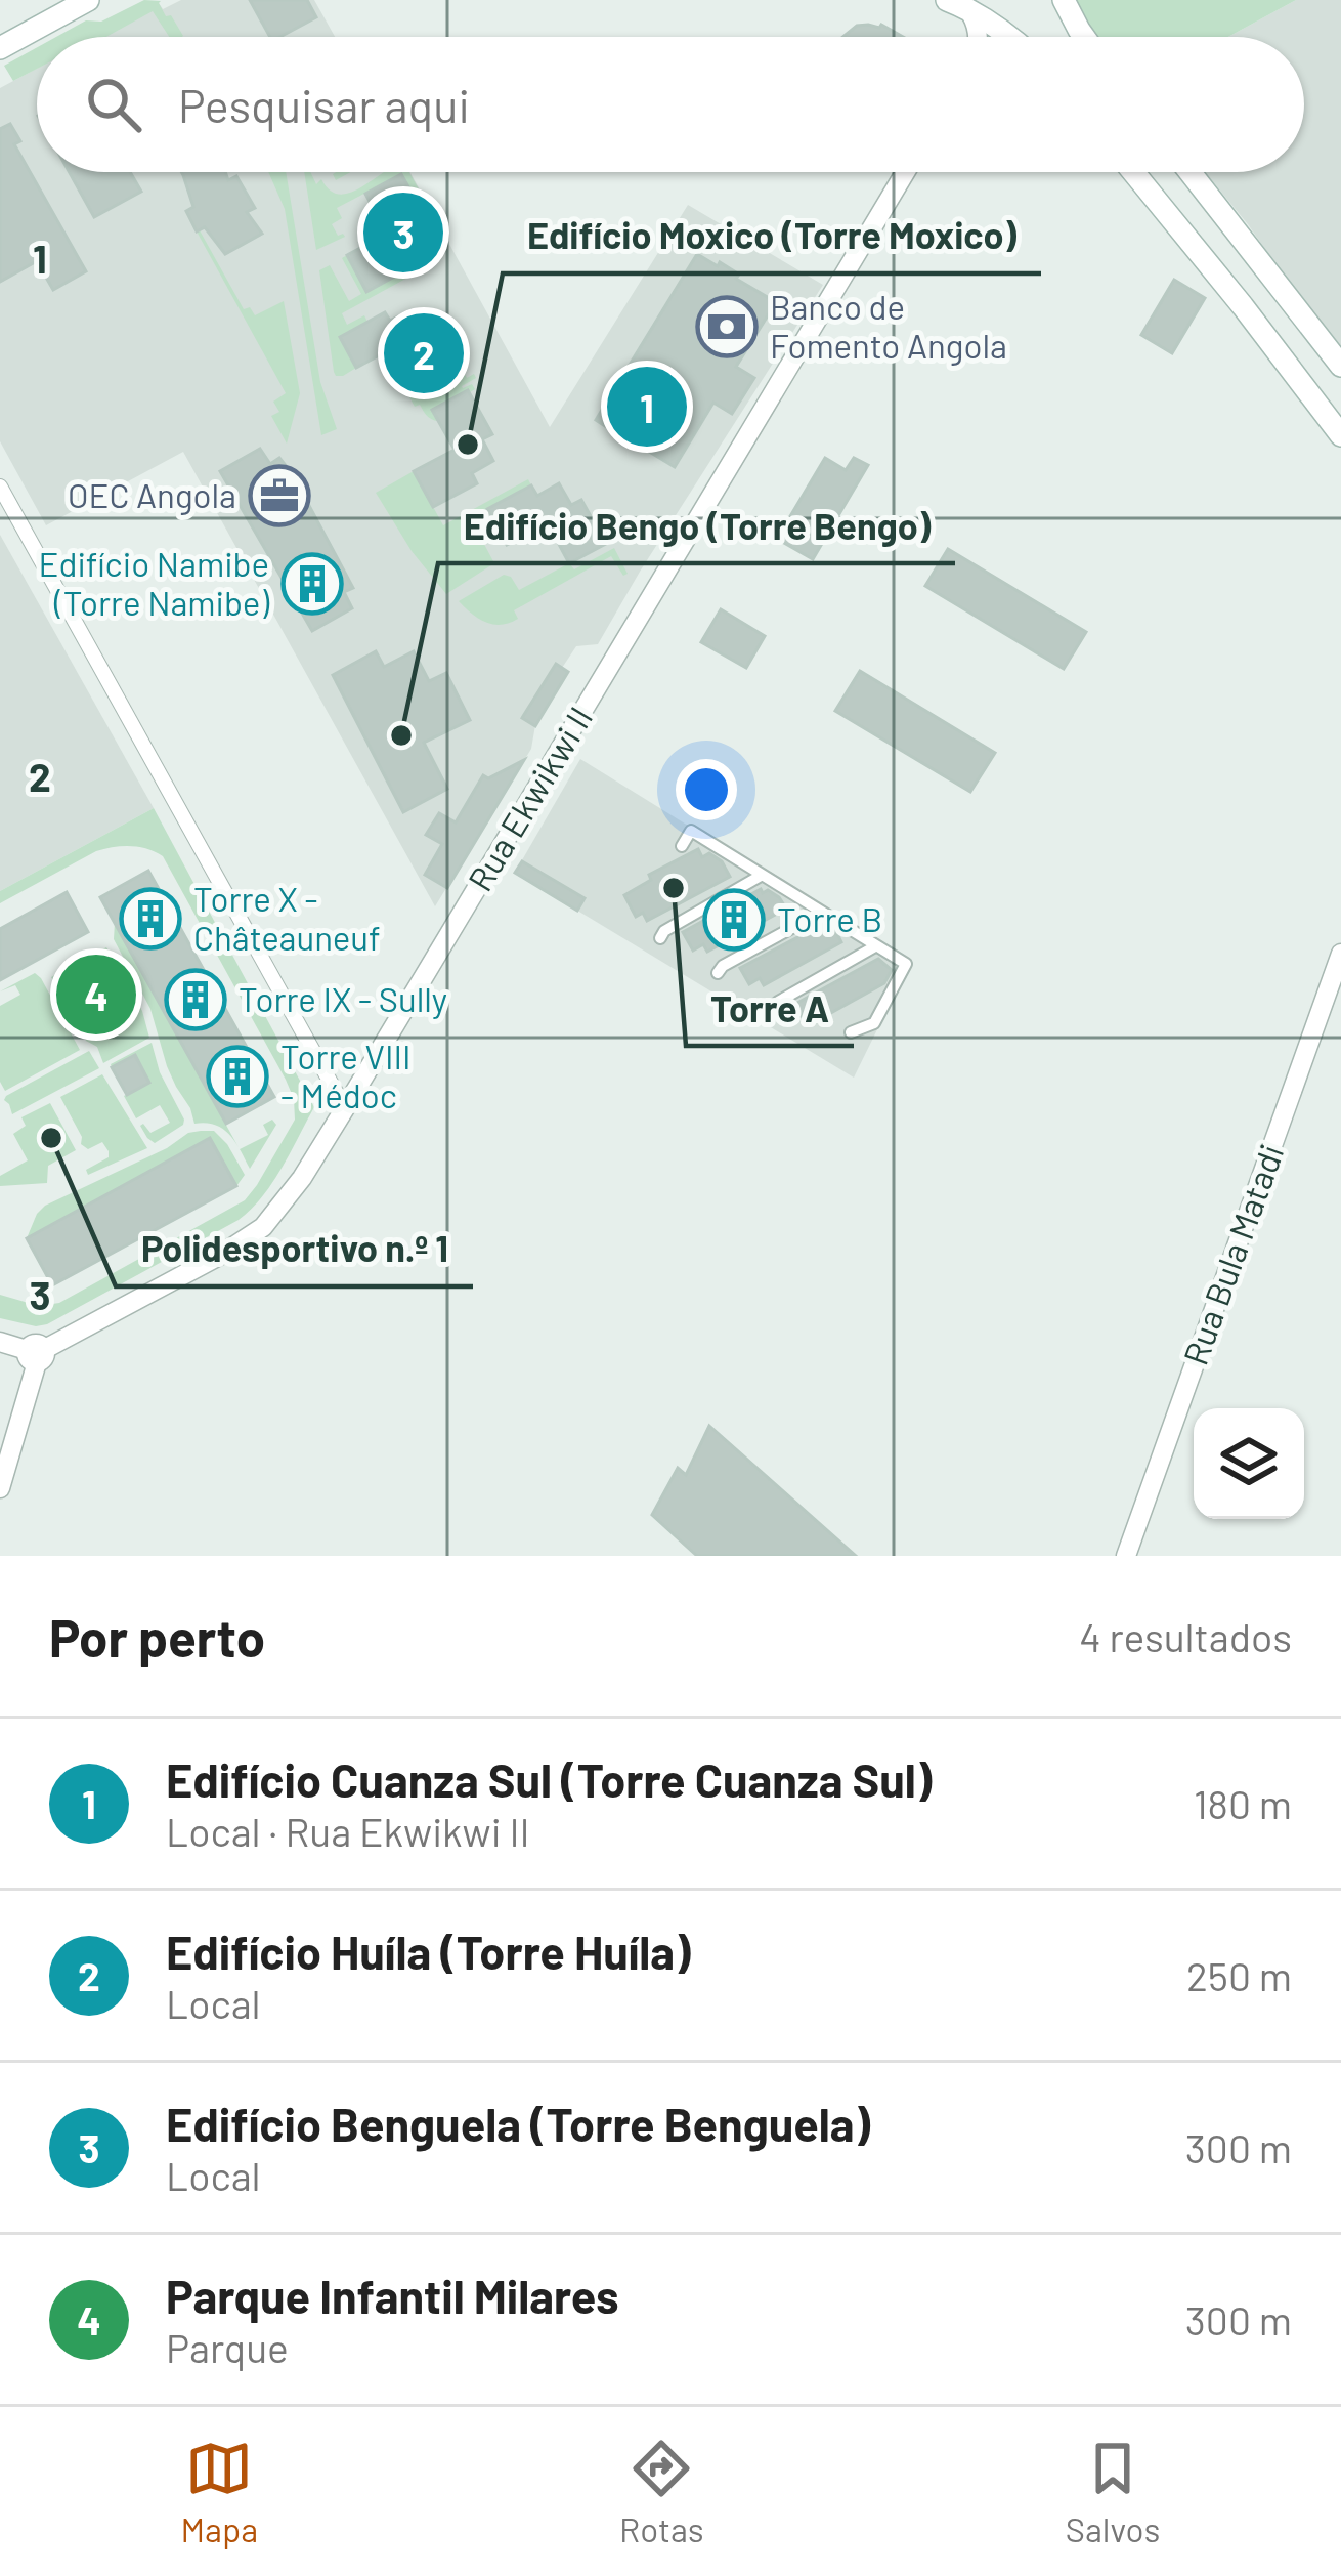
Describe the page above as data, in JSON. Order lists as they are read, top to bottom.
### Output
{
  "streets": {
    "street": ["Rua Ekwikwi II", "Rua Bula Matadi"]
  },
  "places": {
    "bank": ["Banco de Fomento Angola"],
    "other": [
      "Edifício Moxico (Torre Moxico)",
      "Edifício Bengo (Torre Bengo)",
      "Torre A",
      "Polidesportivo n.º 1"
    ],
    "office": ["OEC Angola"],
    "building": [
      "Edifício Namibe (Torre Namibe)",
      "Torre X - Châteauneuf",
      "Torre B",
      "Torre IX - Sully",
      "Torre VIII - Médoc"
    ]
  },
  "page": {
    "search": "Pesquisar aqui",
    "pins": [
      "3",
      "2",
      "1",
      "4"
    ],
    "heading": ["Por perto", "4 resultados"],
    "list": [
      {
        "mark": "1",
        "name": "Edifício Cuanza Sul (Torre Cuanza Sul)",
        "note": "Local · Rua Ekwikwi II",
        "value": "180 m"
      },
      {
        "mark": "2",
        "name": "Edifício Huíla (Torre Huíla)",
        "note": "Local",
        "value": "250 m"
      },
      {
        "mark": "3",
        "name": "Edifício Benguela (Torre Benguela)",
        "note": "Local",
        "value": "300 m"
      },
      {
        "mark": "4",
        "name": "Parque Infantil Milares",
        "note": "Parque",
        "value": "300 m"
      }
    ],
    "nav": ["Mapa", "Rotas", "Salvos"]
  },
  "grid": {
    "rows": ["1", "2", "3"]
  }
}
